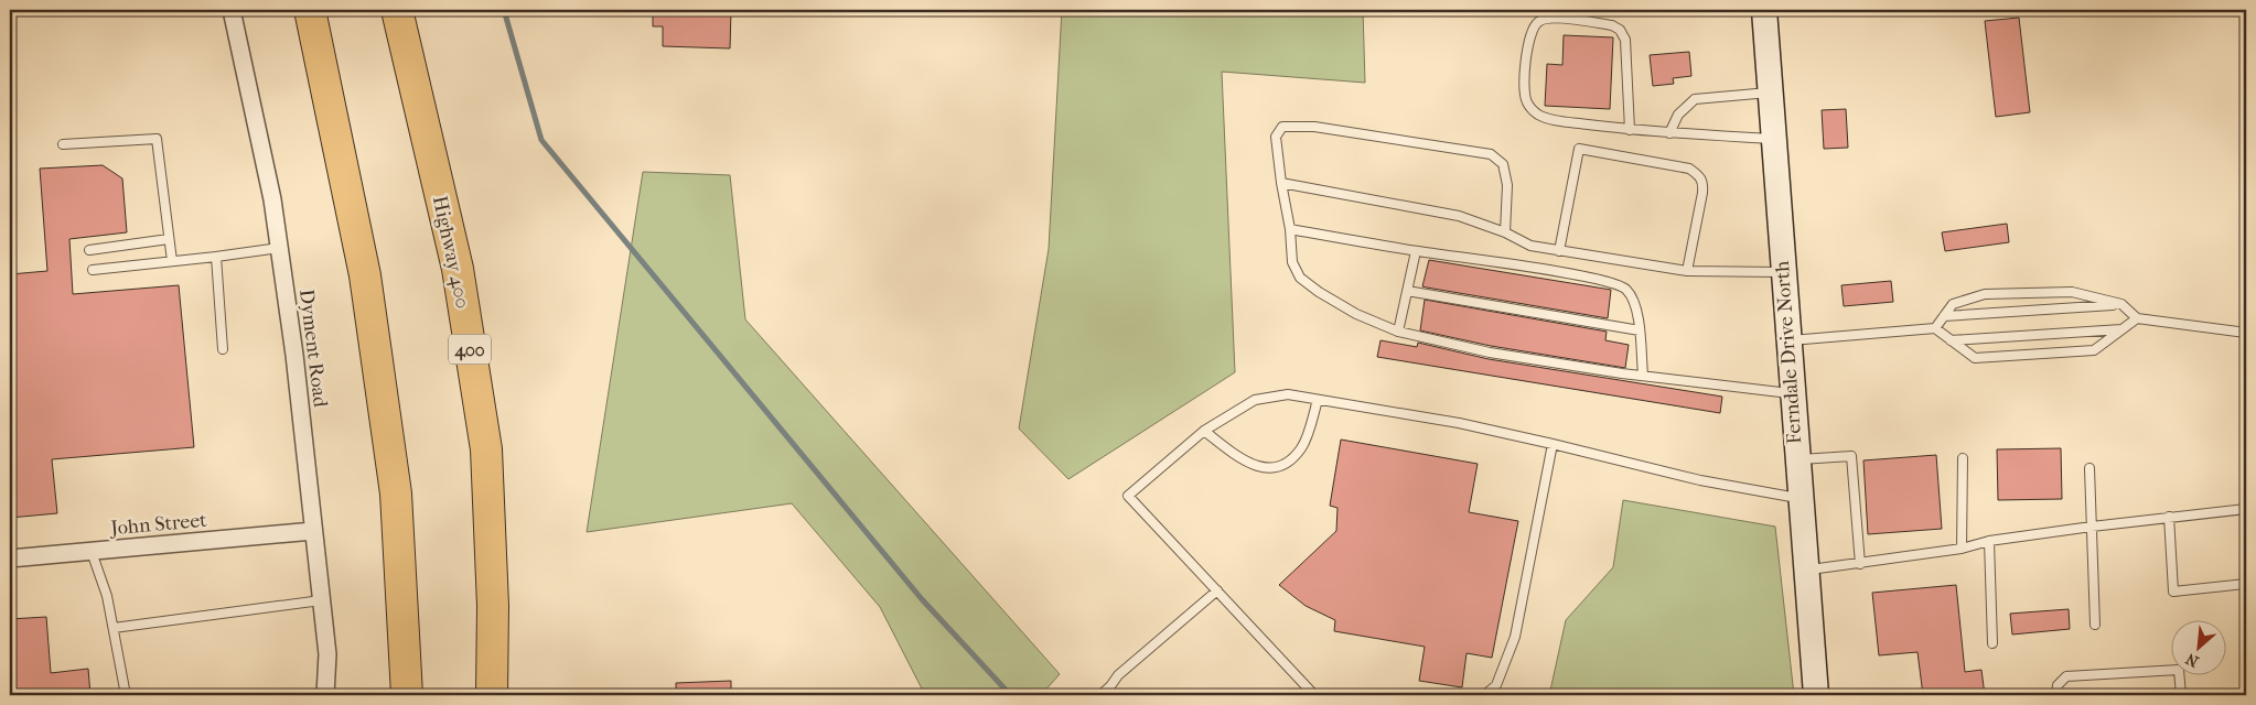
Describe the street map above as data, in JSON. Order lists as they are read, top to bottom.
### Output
{
  "streets": {
    "highway": ["Highway 400", "400"],
    "main road": ["Ferndale Drive North"],
    "street": ["Dyment Road", "John Street"]
  },
  "crossings": [
    ["Dyment Road", "John Street"]
  ],
  "north": "bottom left"
}
